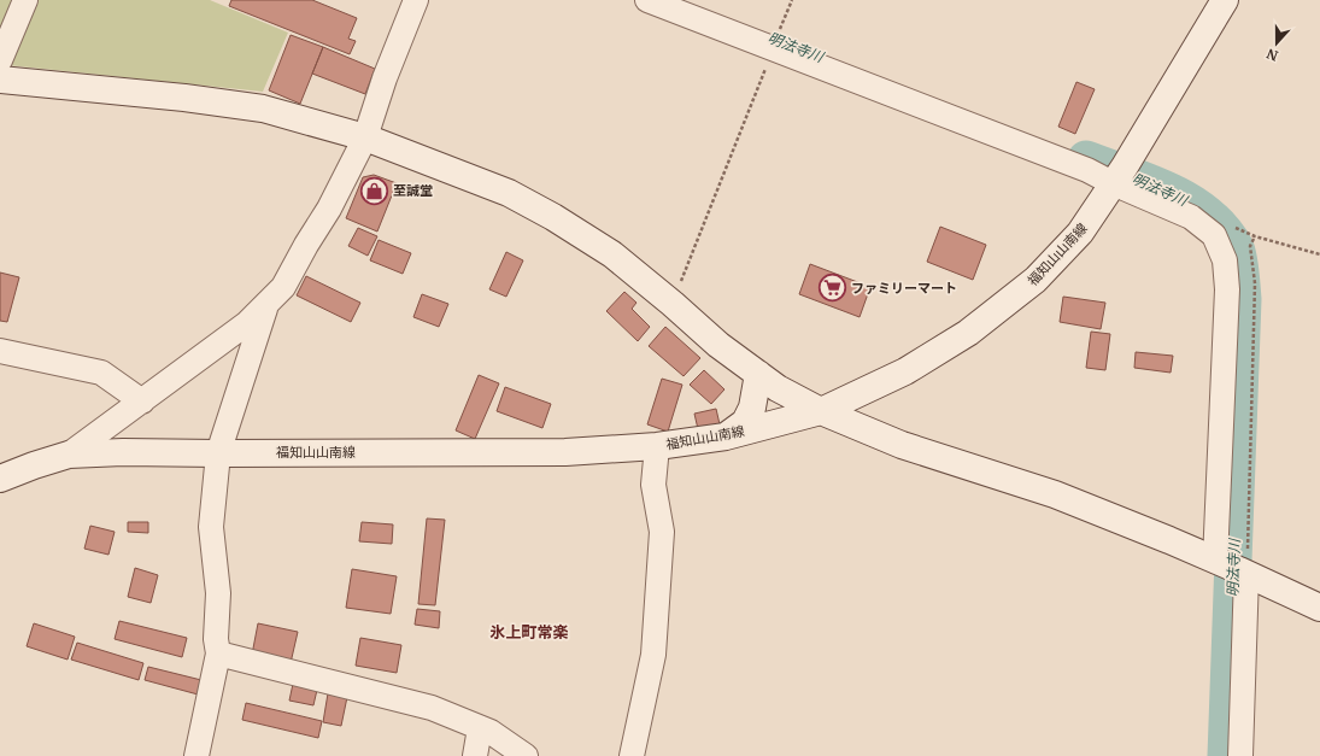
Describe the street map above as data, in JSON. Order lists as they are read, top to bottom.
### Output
{
  "streets": {
    "street": ["福知山山南線"]
  },
  "districts": ["氷上町常楽"],
  "water": ["明法寺川"],
  "places": {
    "shop": ["至誠堂"],
    "supermarket": ["ファミリーマート"]
  },
  "north": "bottom"
}
